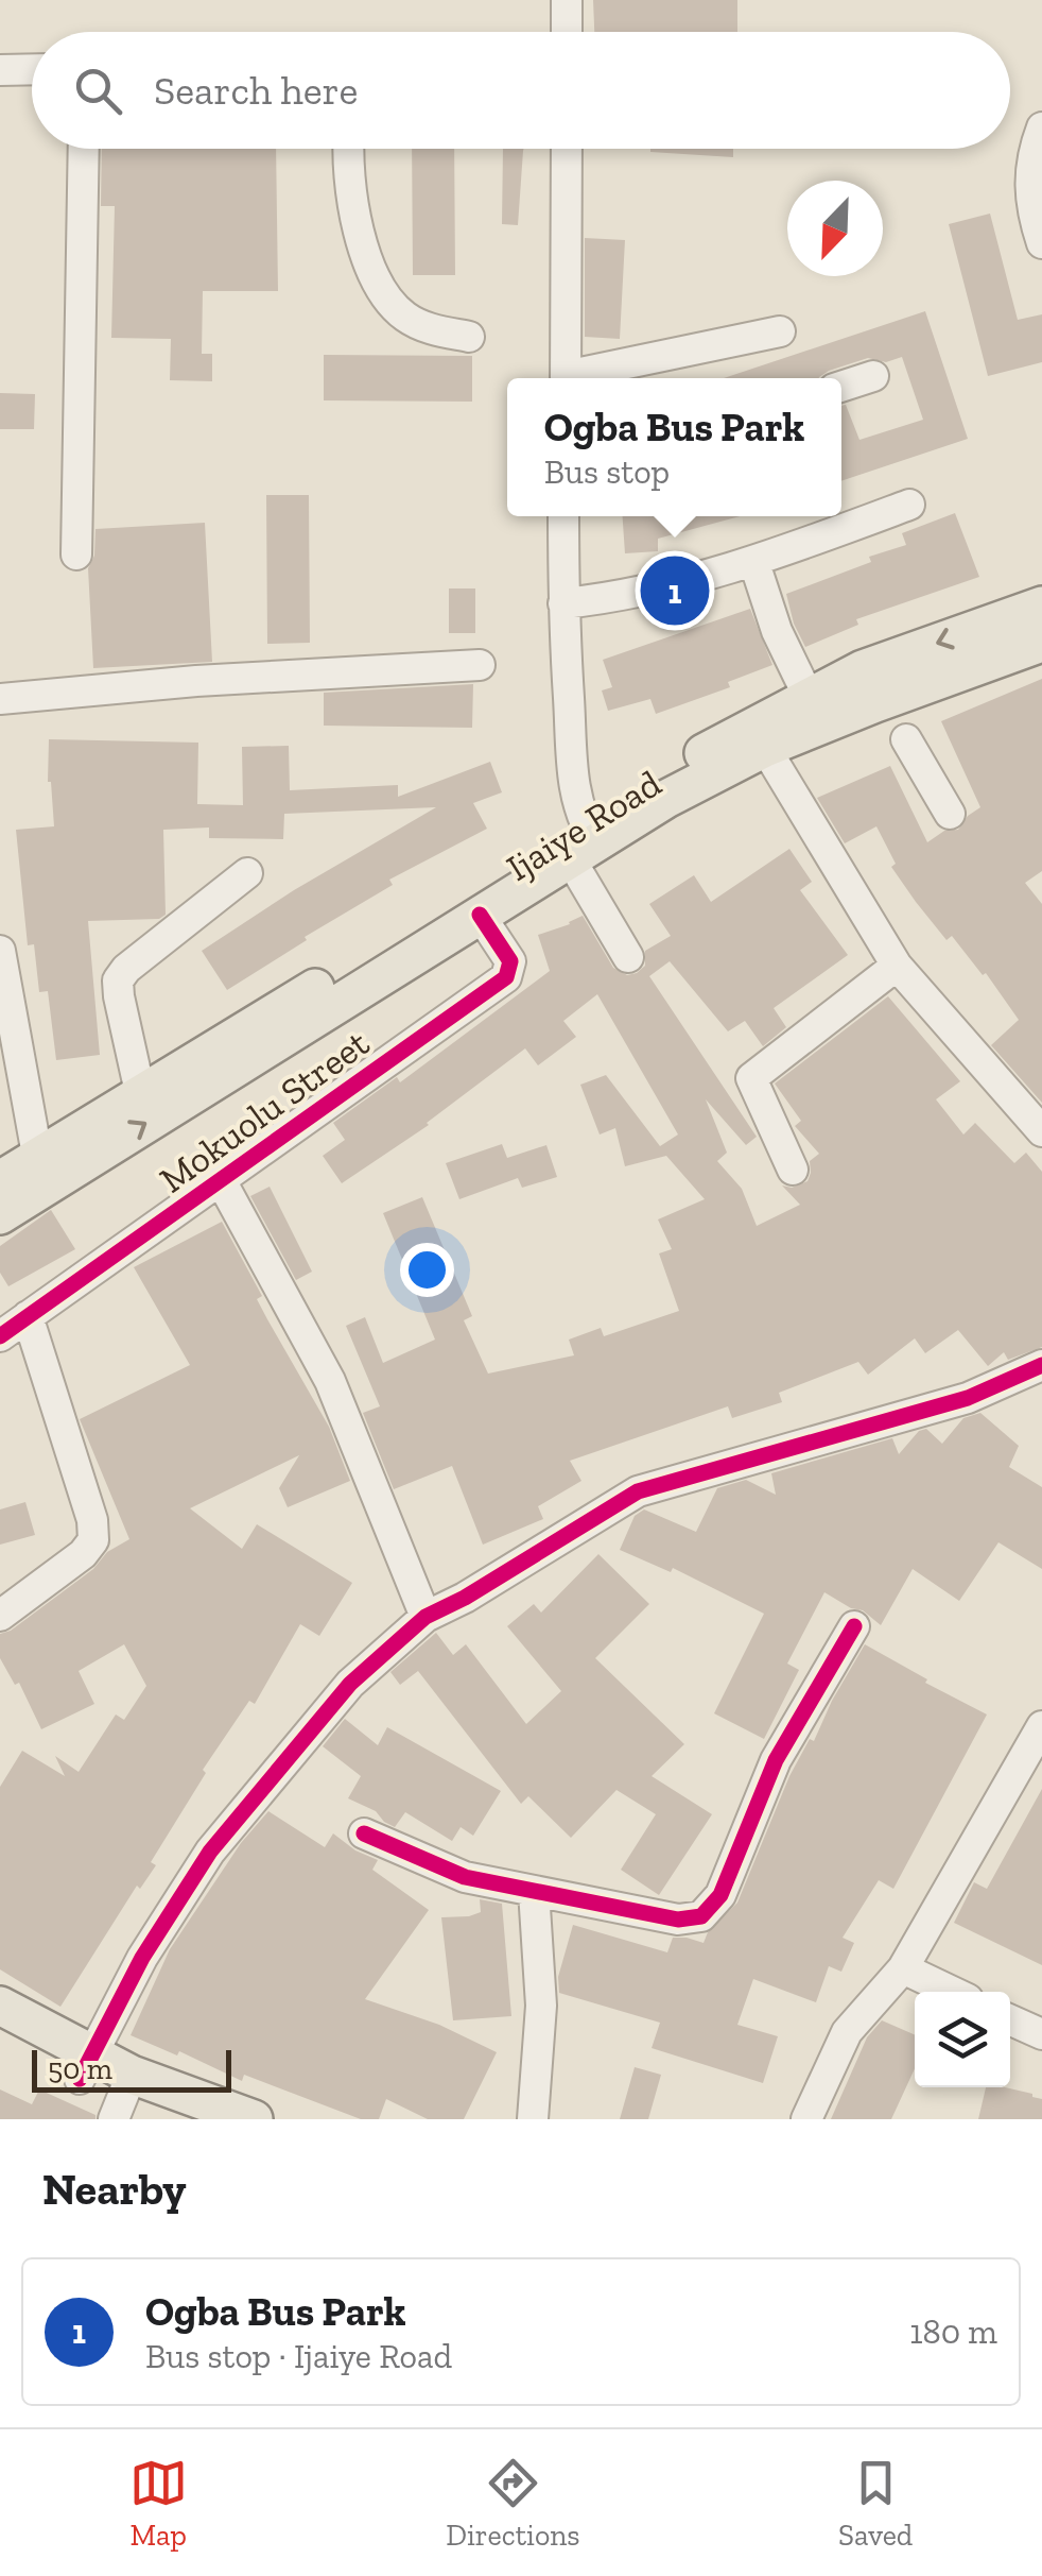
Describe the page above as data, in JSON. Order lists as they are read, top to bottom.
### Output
{
  "streets": {
    "main road": ["Ijaiye Road"],
    "street": ["Mokuolu Street"]
  },
  "crossings": [
    ["Ijaiye Road", "Mokuolu Street"]
  ],
  "scale_bar": "50 m",
  "north": "bottom left",
  "page": {
    "search": "Search here",
    "popup": ["Ogba Bus Park", "Bus stop"],
    "pins": "1",
    "scale": "50 m",
    "heading": "Nearby",
    "list": [
      {
        "mark": "1",
        "name": "Ogba Bus Park",
        "note": "Bus stop · Ijaiye Road",
        "value": "180 m"
      }
    ],
    "nav": ["Map", "Directions", "Saved"]
  }
}
